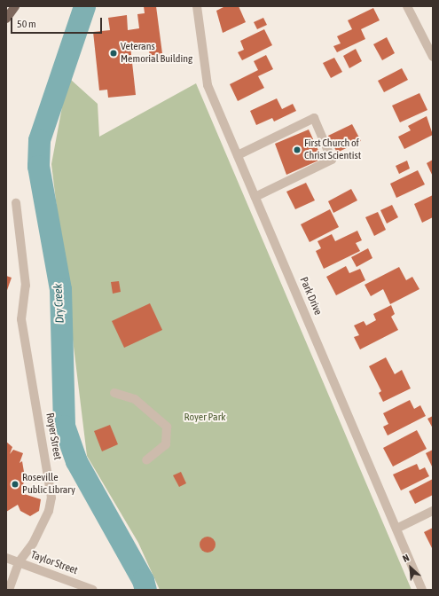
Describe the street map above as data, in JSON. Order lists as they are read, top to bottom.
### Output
{
  "streets": {
    "street": ["Park Drive", "Royer Street", "Taylor Street"]
  },
  "crossings": [
    ["Royer Street", "Taylor Street"]
  ],
  "water": ["Dry Creek"],
  "parks": ["Royer Park"],
  "places": ["Veterans Memorial Building", "First Church of Christ Scientist", "Roseville Public Library"],
  "scale_bar": "50 m",
  "north": "top left"
}
